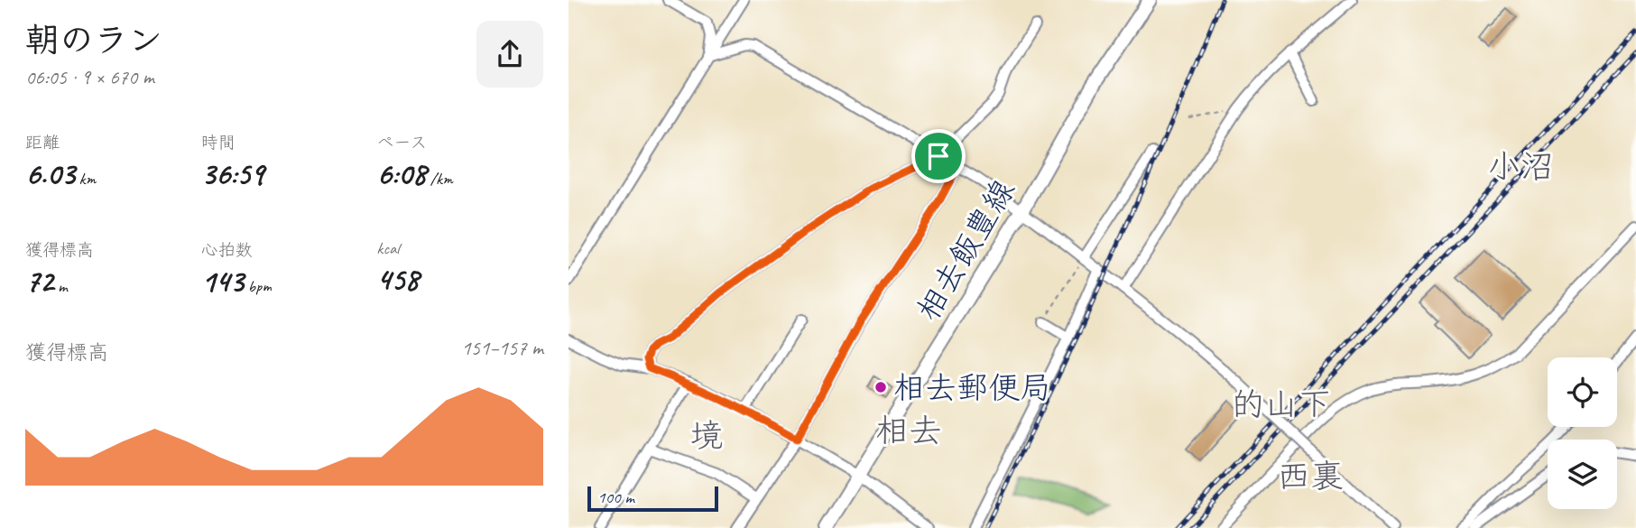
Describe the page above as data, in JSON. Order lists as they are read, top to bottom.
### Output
{
  "streets": {
    "main road": ["相去飯豊線"]
  },
  "districts": [
    "小沼",
    "的山下",
    "相去",
    "境",
    "西裏"
  ],
  "places": ["相去郵便局"],
  "scale_bar": "100 m",
  "page": {
    "heading": ["朝のラン", "06:05 · 9 × 670 m"],
    "stats": [
      ["距離", "6.03 km"],
      ["時間", "36:59"],
      ["ペース", "6:08 /km"],
      ["獲得標高", "72 m"],
      ["心拍数", "143 bpm"],
      ["kcal", "458"]
    ],
    "chart": ["獲得標高", "151–157 m"],
    "scale": "100 m"
  }
}
